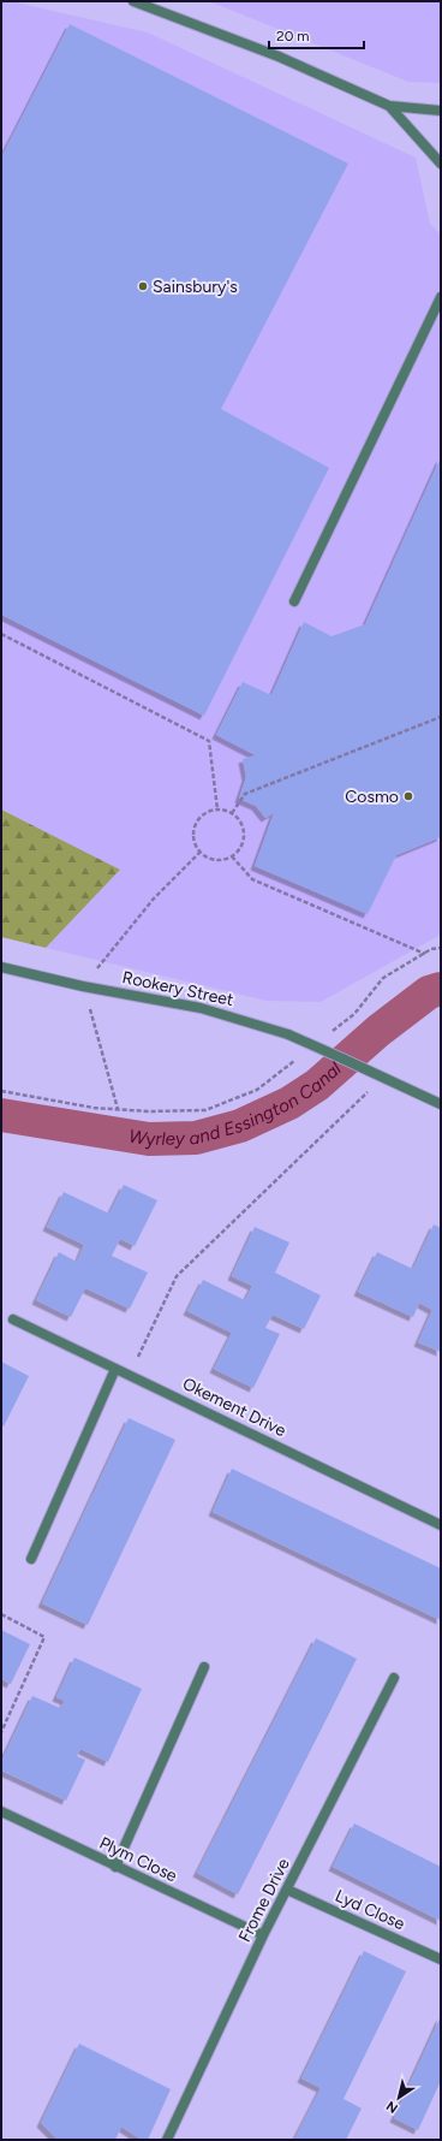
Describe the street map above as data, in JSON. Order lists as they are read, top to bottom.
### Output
{
  "streets": {
    "street": [
      "Rookery Street",
      "Okement Drive",
      "Plym Close",
      "Frome Drive",
      "Lyd Close"
    ]
  },
  "crossings": [
    ["Plym Close", "Frome Drive"],
    ["Frome Drive", "Lyd Close"]
  ],
  "water": ["Wyrley and Essington Canal"],
  "places": ["Sainsbury's", "Cosmo"],
  "scale_bar": "20 m",
  "north": "bottom left"
}
